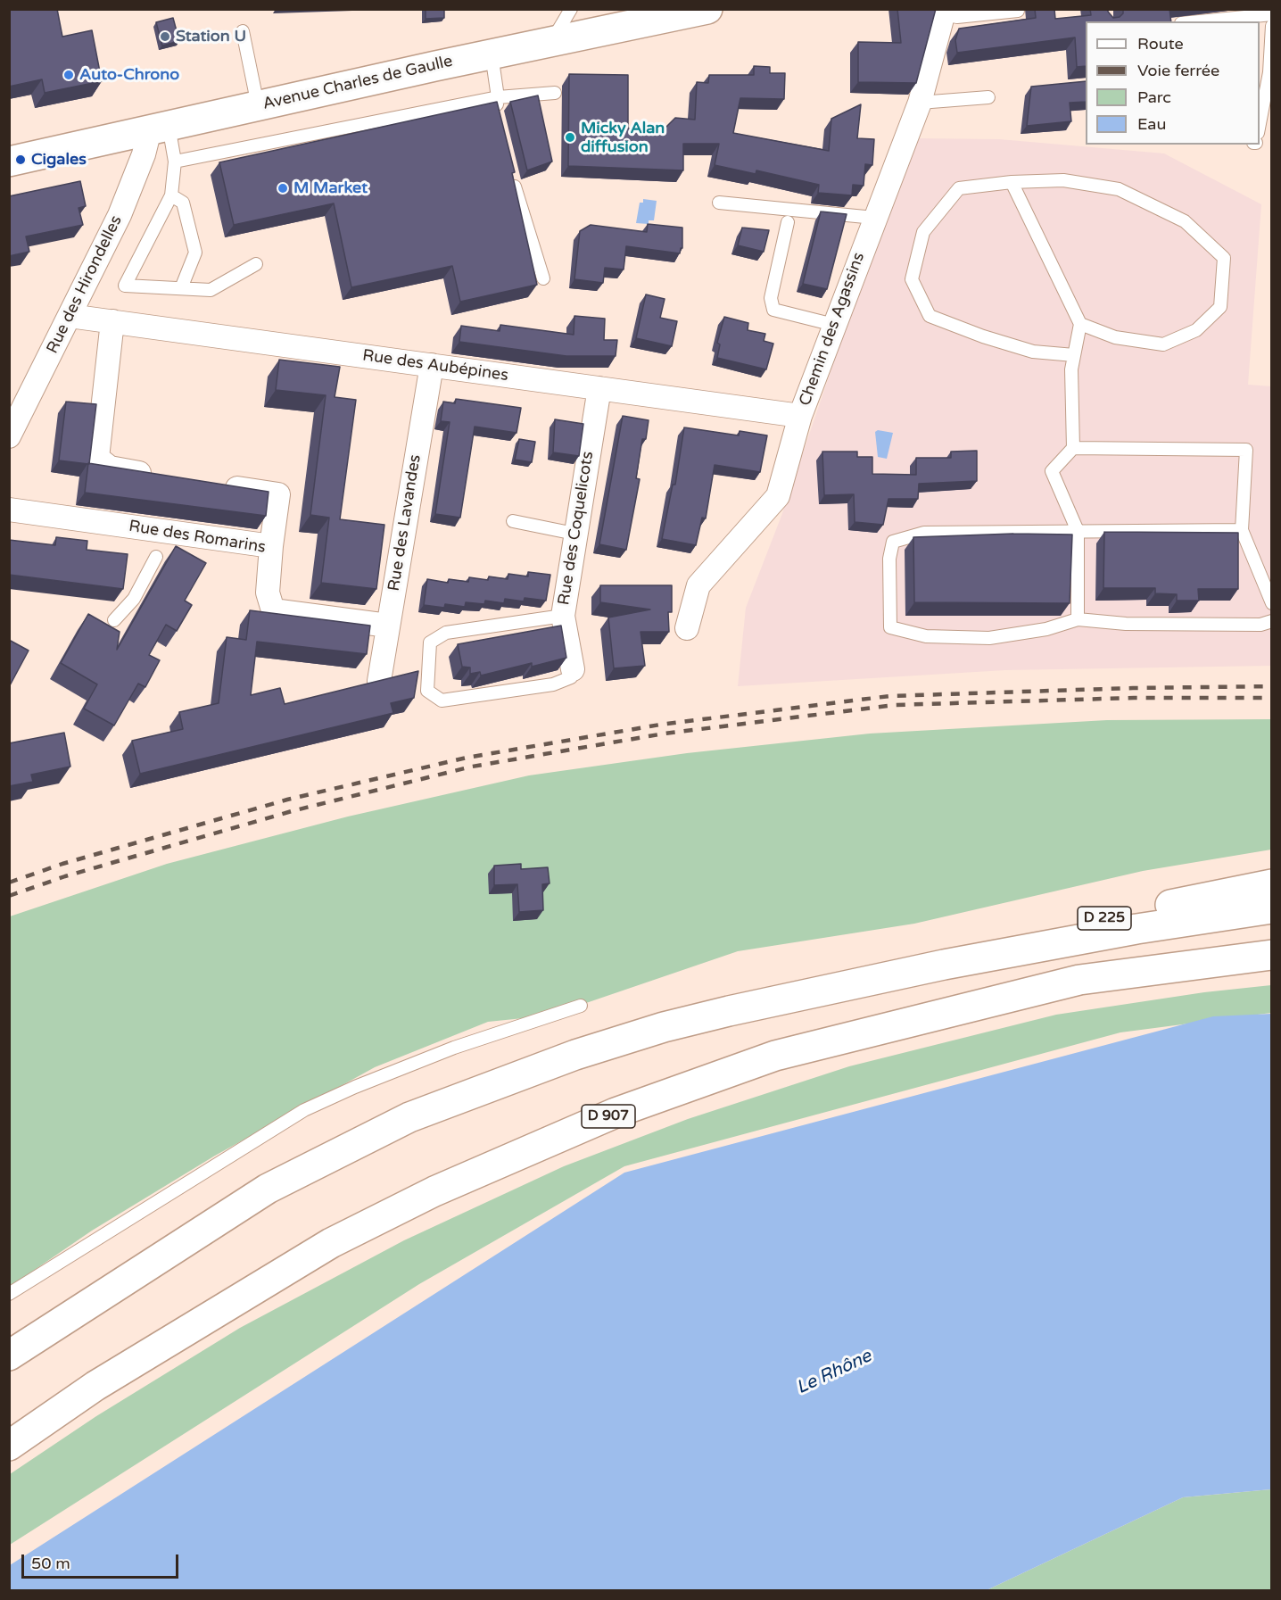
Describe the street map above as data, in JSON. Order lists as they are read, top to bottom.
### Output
{
  "streets": {
    "main road": ["Avenue Charles de Gaulle", "D 225", "D 907"],
    "street": [
      "Rue des Hirondelles",
      "Chemin des Agassins",
      "Rue des Aubépines",
      "Rue des Lavandes",
      "Rue des Coquelicots",
      "Rue des Romarins"
    ]
  },
  "crossings": [
    ["Avenue Charles de Gaulle", "Rue des Hirondelles"],
    ["Rue des Hirondelles", "Rue des Aubépines"],
    ["Chemin des Agassins", "Rue des Aubépines"],
    ["Rue des Aubépines", "Rue des Lavandes"],
    ["Rue des Aubépines", "Rue des Coquelicots"],
    ["Rue des Lavandes", "Rue des Romarins"]
  ],
  "water": ["Le Rhône"],
  "places": [
    "Station U",
    "Auto-Chrono",
    "Micky Alan diffusion",
    "Cigales",
    "M Market"
  ],
  "legend": [
    "Route",
    "Voie ferrée",
    "Parc",
    "Eau"
  ],
  "scale_bar": "50 m"
}
